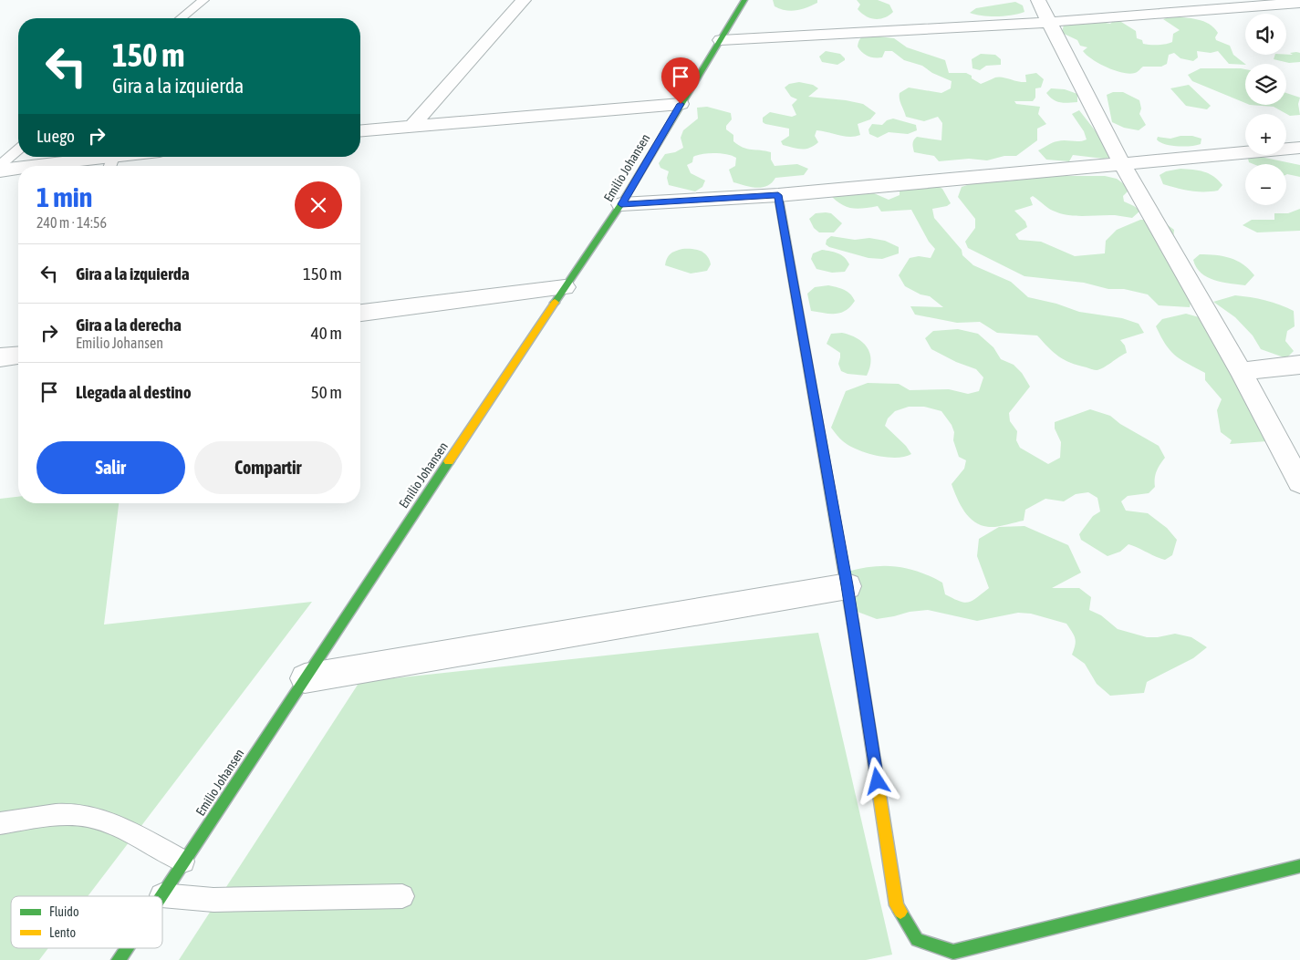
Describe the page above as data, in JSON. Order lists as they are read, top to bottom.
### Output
{
  "streets": {
    "street": ["Emilio Johansen"]
  },
  "legend": ["Fluido", "Lento"],
  "page": {
    "map_buttons": ["+", "−"],
    "turn": ["150 m", "Gira a la izquierda"],
    "then": "Luego",
    "heading": ["1 min", "240 m · 14:56"],
    "list": [
      {
        "name": "Gira a la izquierda",
        "value": "150 m"
      },
      {
        "name": "Gira a la derecha",
        "note": "Emilio Johansen",
        "value": "40 m"
      },
      {
        "name": "Llegada al destino",
        "value": "50 m"
      }
    ],
    "buttons": ["Salir", "Compartir"]
  }
}
